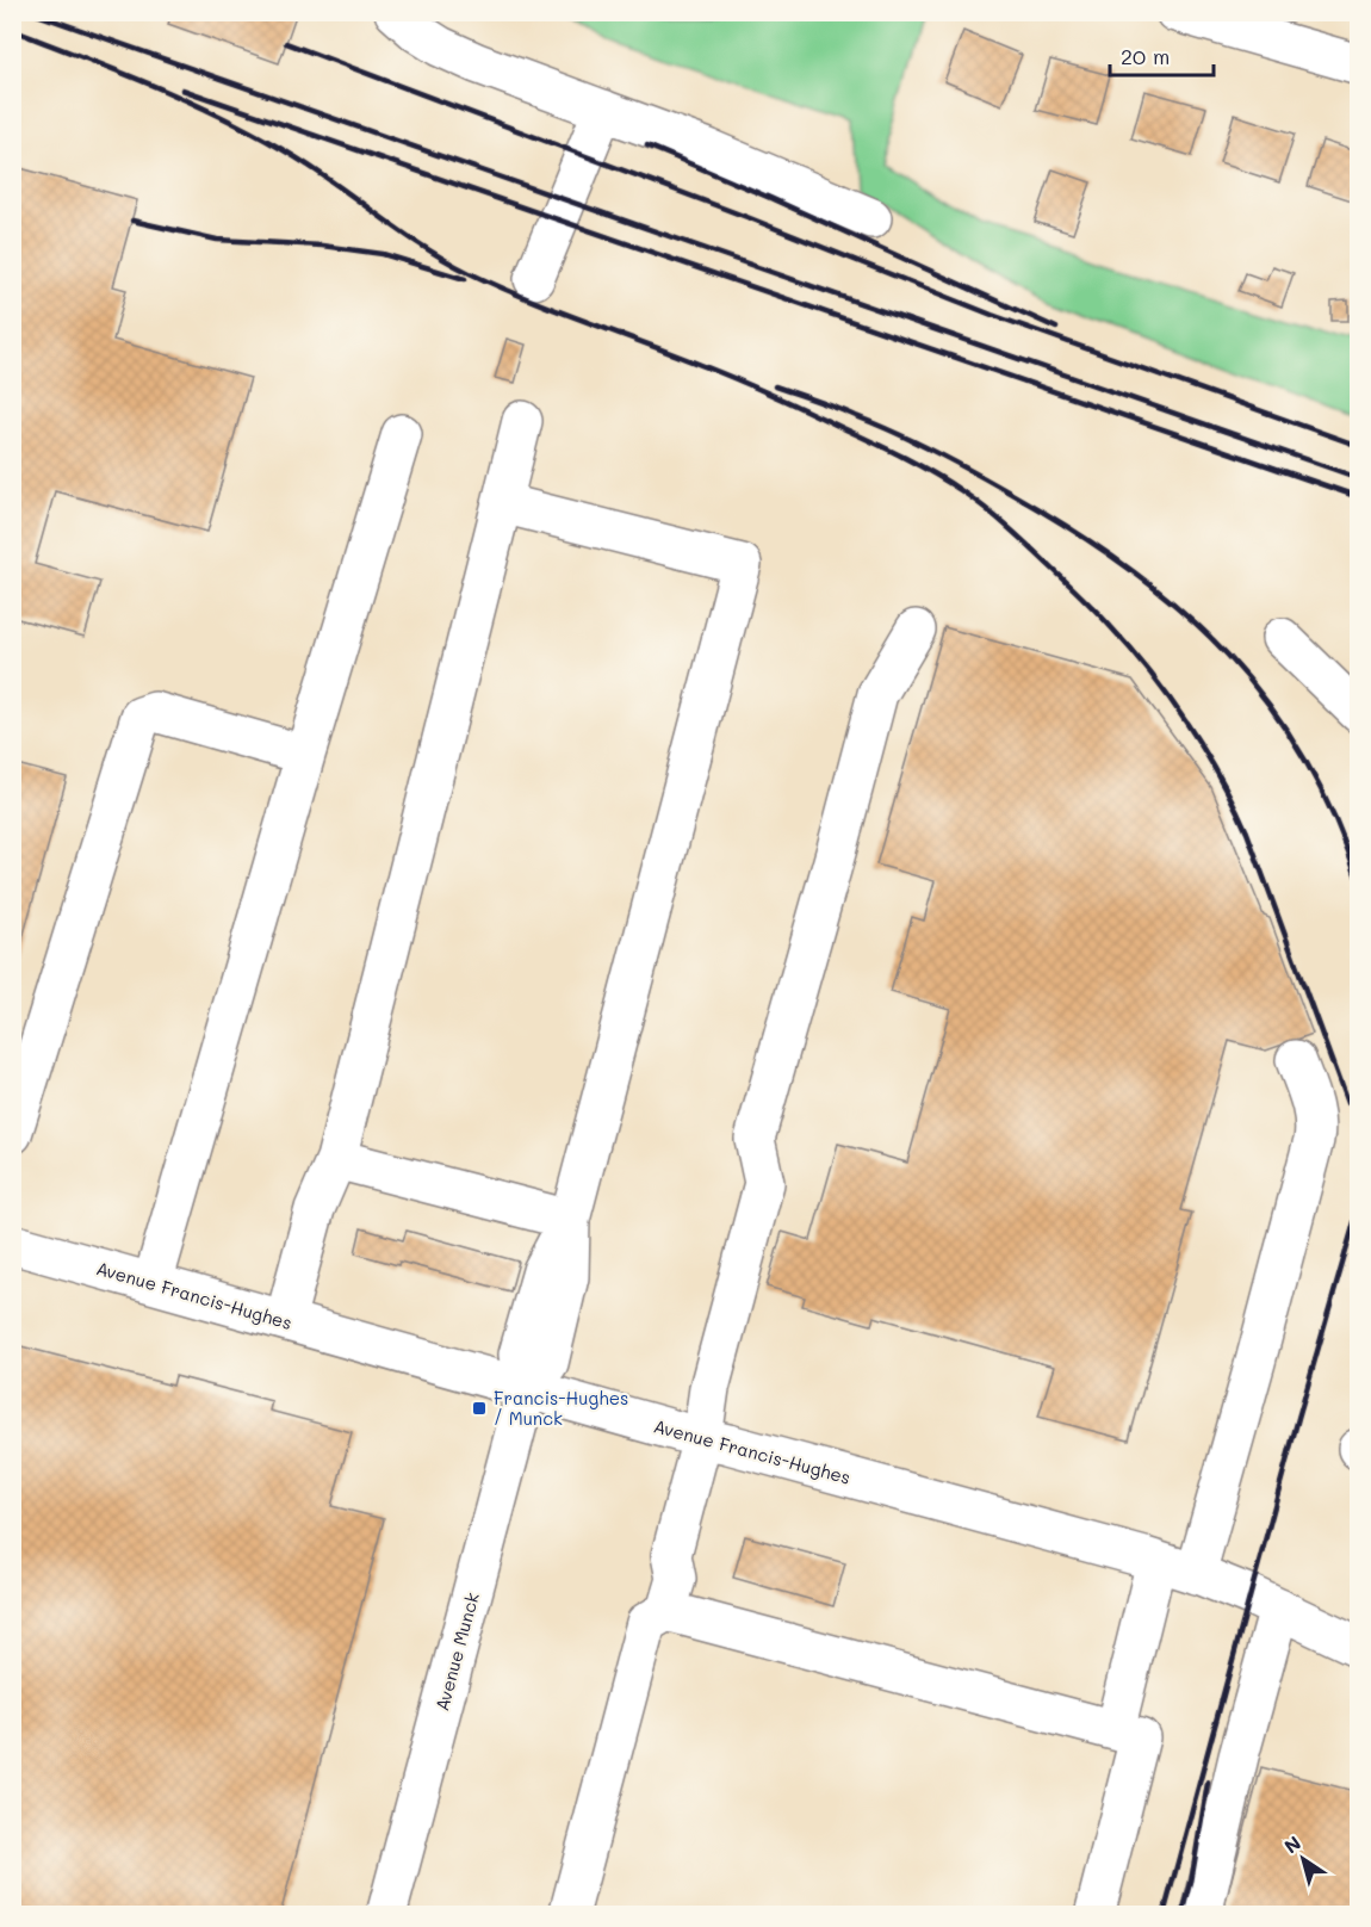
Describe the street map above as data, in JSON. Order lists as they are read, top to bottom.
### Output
{
  "streets": {
    "street": ["Avenue Francis-Hughes", "Avenue Munck"]
  },
  "crossings": [
    ["Avenue Francis-Hughes", "Avenue Munck"]
  ],
  "places": {
    "transit": ["Francis-Hughes / Munck"]
  },
  "scale_bar": "20 m",
  "north": "top left"
}
